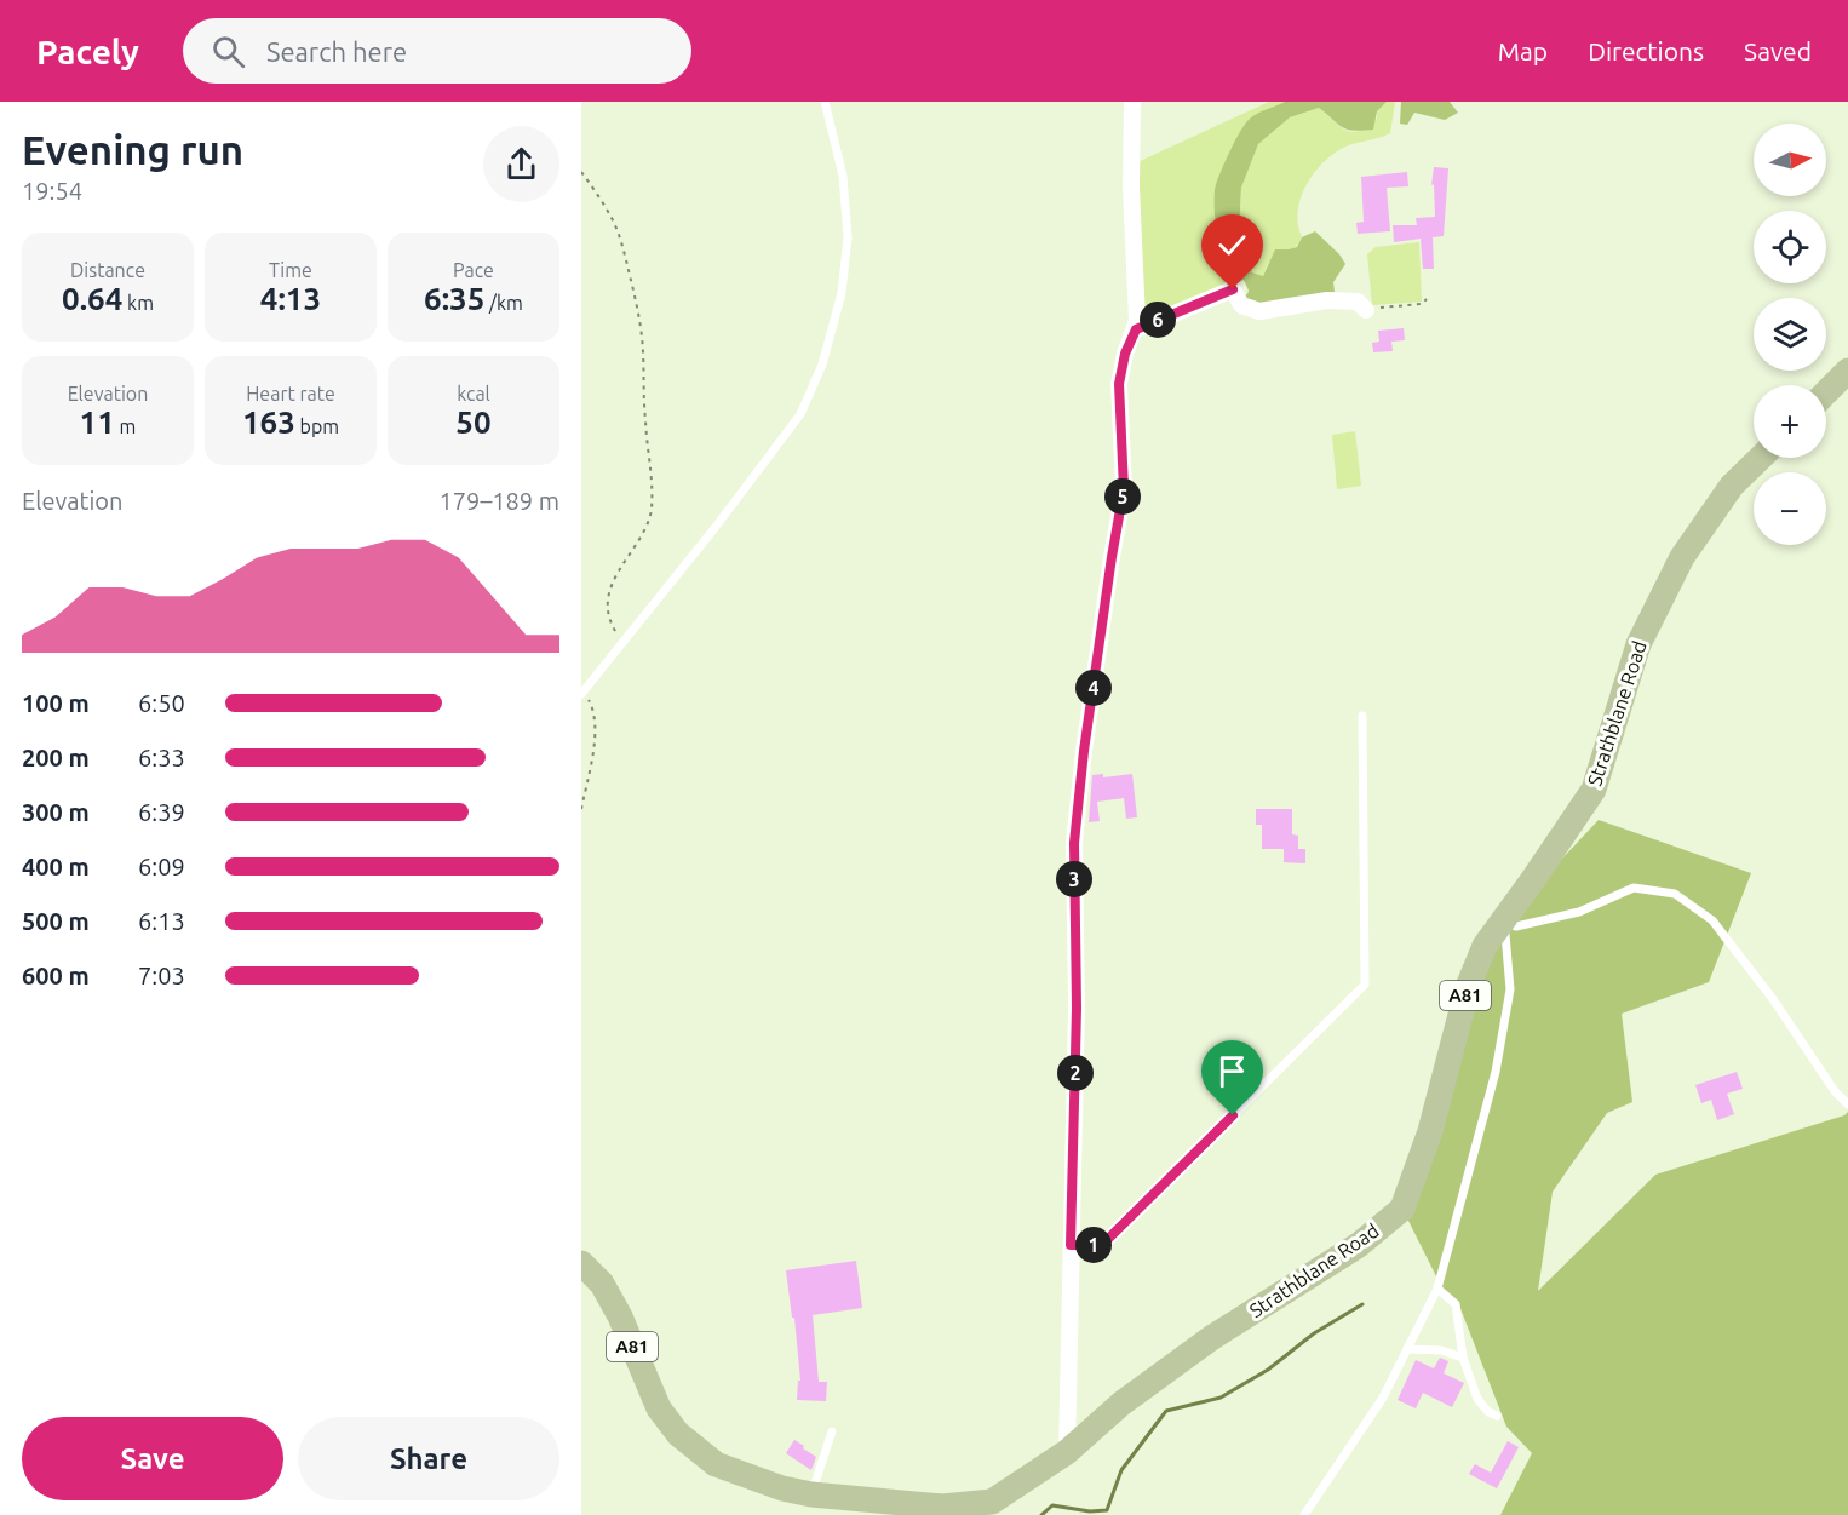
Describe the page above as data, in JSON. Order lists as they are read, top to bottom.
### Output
{
  "streets": {
    "main road": ["Strathblane Road", "A81"]
  },
  "north": "right",
  "page": {
    "header": "Pacely",
    "search": "Search here",
    "nav": ["Map", "Directions", "Saved"],
    "heading": ["Evening run", "19:54"],
    "map_buttons": ["+", "−"],
    "stats": [
      ["Distance", "0.64 km"],
      ["Time", "4:13"],
      ["Pace", "6:35 /km"],
      ["Elevation", "11 m"],
      ["Heart rate", "163 bpm"],
      ["kcal", "50"]
    ],
    "pins": [
      "6",
      "5",
      "4",
      "3",
      "2",
      "1"
    ],
    "chart": ["Elevation", "179–189 m"],
    "list": [
      {
        "name": "100 m",
        "note": "6:50"
      },
      {
        "name": "200 m",
        "note": "6:33"
      },
      {
        "name": "300 m",
        "note": "6:39"
      },
      {
        "name": "400 m",
        "note": "6:09"
      },
      {
        "name": "500 m",
        "note": "6:13"
      },
      {
        "name": "600 m",
        "note": "7:03"
      }
    ],
    "buttons": ["Save", "Share"]
  }
}
